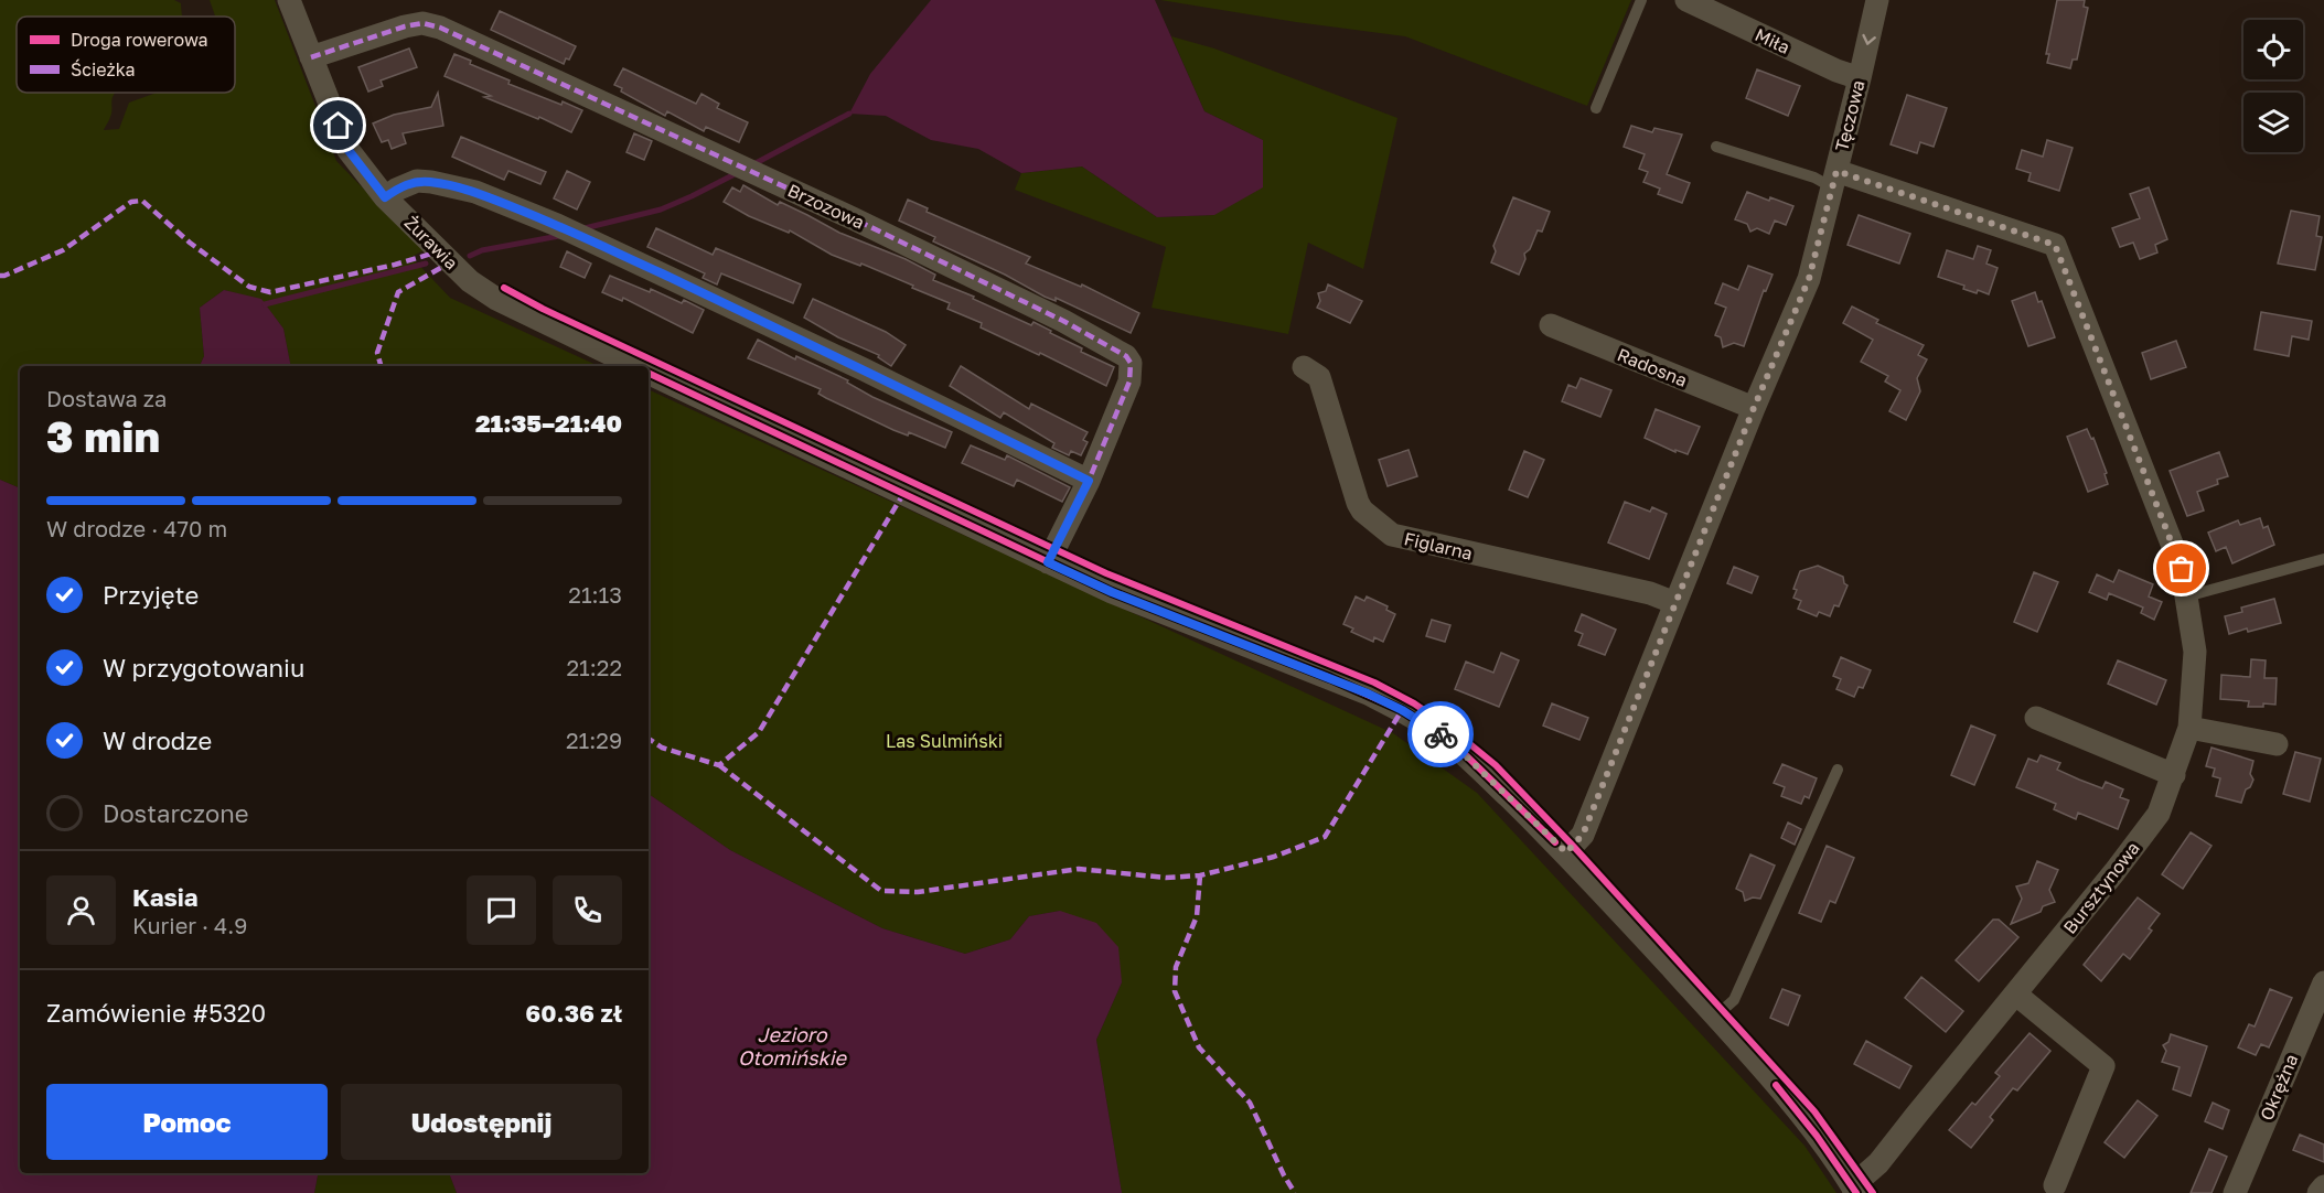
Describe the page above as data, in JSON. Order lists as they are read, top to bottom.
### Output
{
  "streets": {
    "street": [
      "Miła",
      "Tęczowa",
      "Brzozowa",
      "Żurawia",
      "Radosna",
      "Figlarna",
      "Bursztynowa",
      "Okrężna"
    ]
  },
  "crossings": [
    ["Miła", "Tęczowa"],
    ["Tęczowa", "Radosna"],
    ["Tęczowa", "Figlarna"],
    ["Tęczowa", "Bursztynowa"],
    ["Brzozowa", "Żurawia"]
  ],
  "water": ["Jezioro Otomińskie"],
  "parks": ["Las Sulmiński"],
  "legend": ["Droga rowerowa", "Ścieżka"],
  "page": {
    "heading": ["3 min", "Dostawa za", "21:35–21:40"],
    "panel": [
      "Kasia",
      "Kurier · 4.9",
      "Zamówienie #5320",
      "60.36 zł"
    ],
    "bar": "W drodze · 470 m",
    "list": [
      ["Przyjęte", "21:13"],
      ["W przygotowaniu", "21:22"],
      ["W drodze", "21:29"],
      "Dostarczone"
    ],
    "buttons": ["Pomoc", "Udostępnij"]
  }
}
